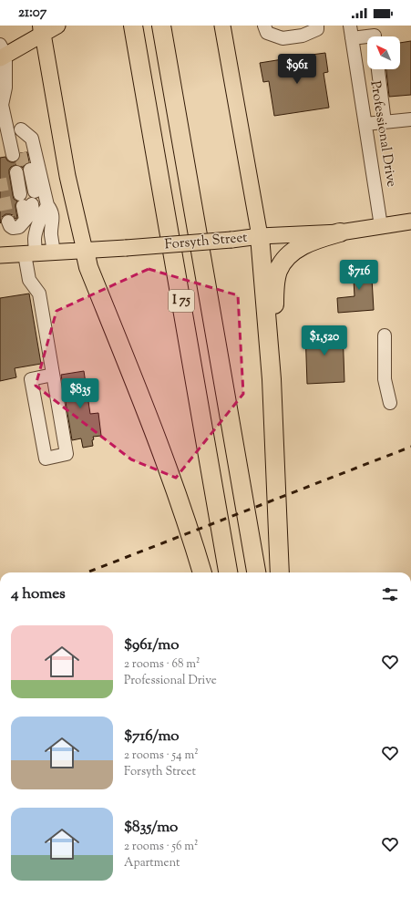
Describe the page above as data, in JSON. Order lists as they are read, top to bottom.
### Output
{
  "streets": {
    "highway": ["I 75"],
    "main road": ["Forsyth Street"],
    "street": ["Professional Drive"]
  },
  "crossings": [
    ["Professional Drive", "Forsyth Street"]
  ],
  "north": "top left",
  "page": {
    "status": "21:07",
    "price": [
      "$961",
      "$716",
      "$1,520",
      "$835"
    ],
    "heading": "4 homes",
    "list": [
      {
        "name": "$961/mo",
        "note": "2 rooms · 68 m² · Professional Drive"
      },
      {
        "name": "$716/mo",
        "note": "2 rooms · 54 m² · Forsyth Street"
      },
      {
        "name": "$835/mo",
        "note": "2 rooms · 56 m² · Apartment"
      }
    ]
  }
}
